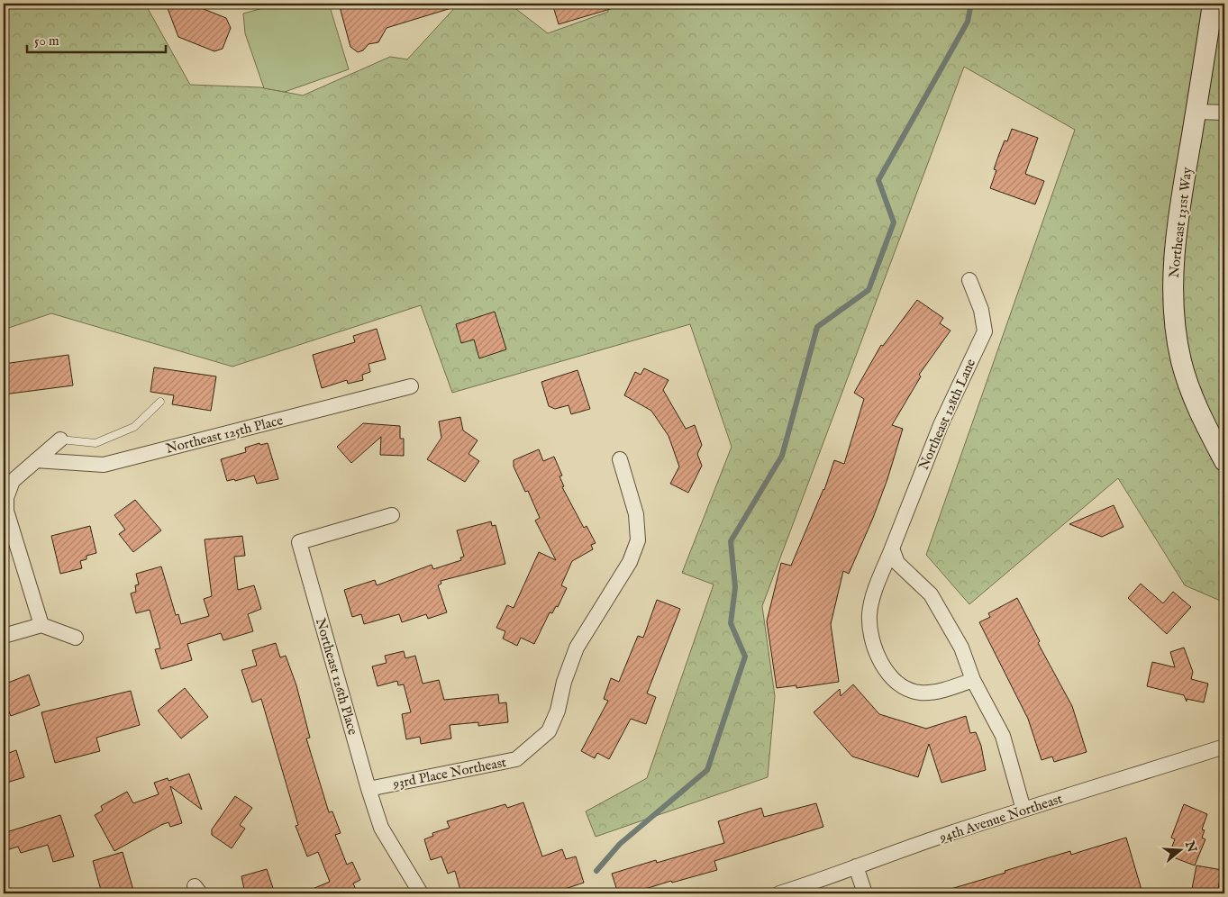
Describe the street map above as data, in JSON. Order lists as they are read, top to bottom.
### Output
{
  "streets": {
    "street": [
      "Northeast 131st Way",
      "Northeast 128th Lane",
      "Northeast 125th Place",
      "Northeast 126th Place",
      "93rd Place Northeast",
      "94th Avenue Northeast"
    ]
  },
  "crossings": [
    ["Northeast 126th Place", "93rd Place Northeast"]
  ],
  "scale_bar": "50 m",
  "north": "right"
}
